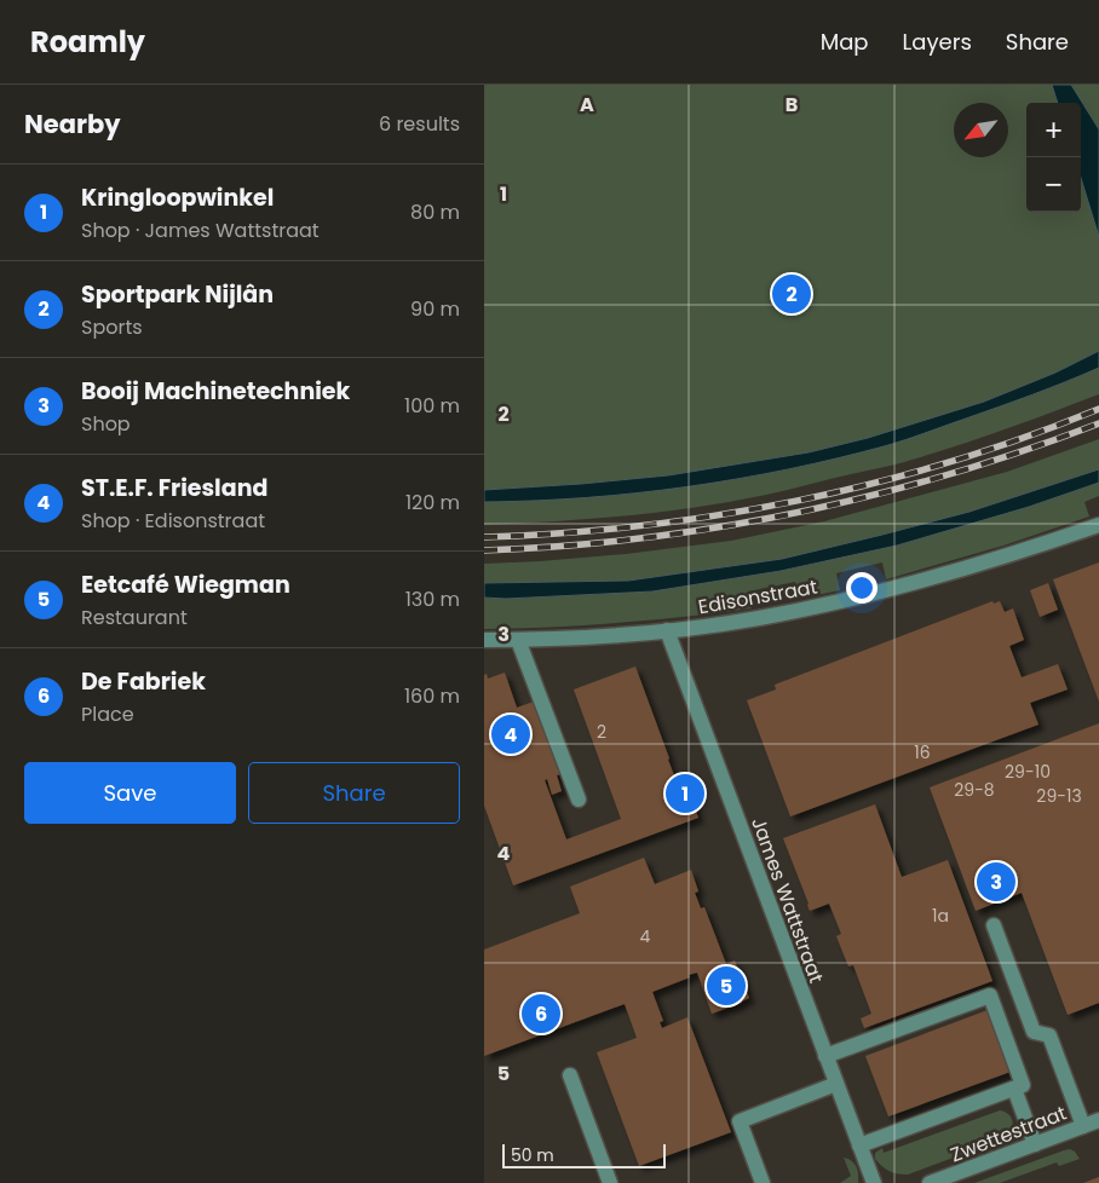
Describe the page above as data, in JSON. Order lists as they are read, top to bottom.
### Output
{
  "streets": {
    "street": ["Edisonstraat", "James Wattstraat", "Zwettestraat"]
  },
  "crossings": [
    ["Edisonstraat", "James Wattstraat"]
  ],
  "house_numbers": [
    "2",
    "16",
    "29-10",
    "29-8",
    "29-13",
    "1a",
    "4"
  ],
  "scale_bar": "50 m",
  "north": "bottom left",
  "page": {
    "header": "Roamly",
    "nav": ["Map", "Layers", "Share"],
    "heading": ["Nearby", "6 results"],
    "map_buttons": ["+", "−"],
    "list": [
      {
        "mark": "1",
        "name": "Kringloopwinkel",
        "note": "Shop · James Wattstraat",
        "value": "80 m"
      },
      {
        "mark": "2",
        "name": "Sportpark Nijlân",
        "note": "Sports",
        "value": "90 m"
      },
      {
        "mark": "3",
        "name": "Booij Machinetechniek",
        "note": "Shop",
        "value": "100 m"
      },
      {
        "mark": "4",
        "name": "ST.E.F. Friesland",
        "note": "Shop · Edisonstraat",
        "value": "120 m"
      },
      {
        "mark": "5",
        "name": "Eetcafé Wiegman",
        "note": "Restaurant",
        "value": "130 m"
      },
      {
        "mark": "6",
        "name": "De Fabriek",
        "note": "Place",
        "value": "160 m"
      }
    ],
    "pins": [
      "2",
      "4",
      "1",
      "3",
      "5",
      "6"
    ],
    "buttons": ["Save", "Share"],
    "scale": "50 m"
  },
  "grid": {
    "columns": ["A", "B"],
    "rows": [
      "1",
      "2",
      "3",
      "4",
      "5"
    ]
  }
}
